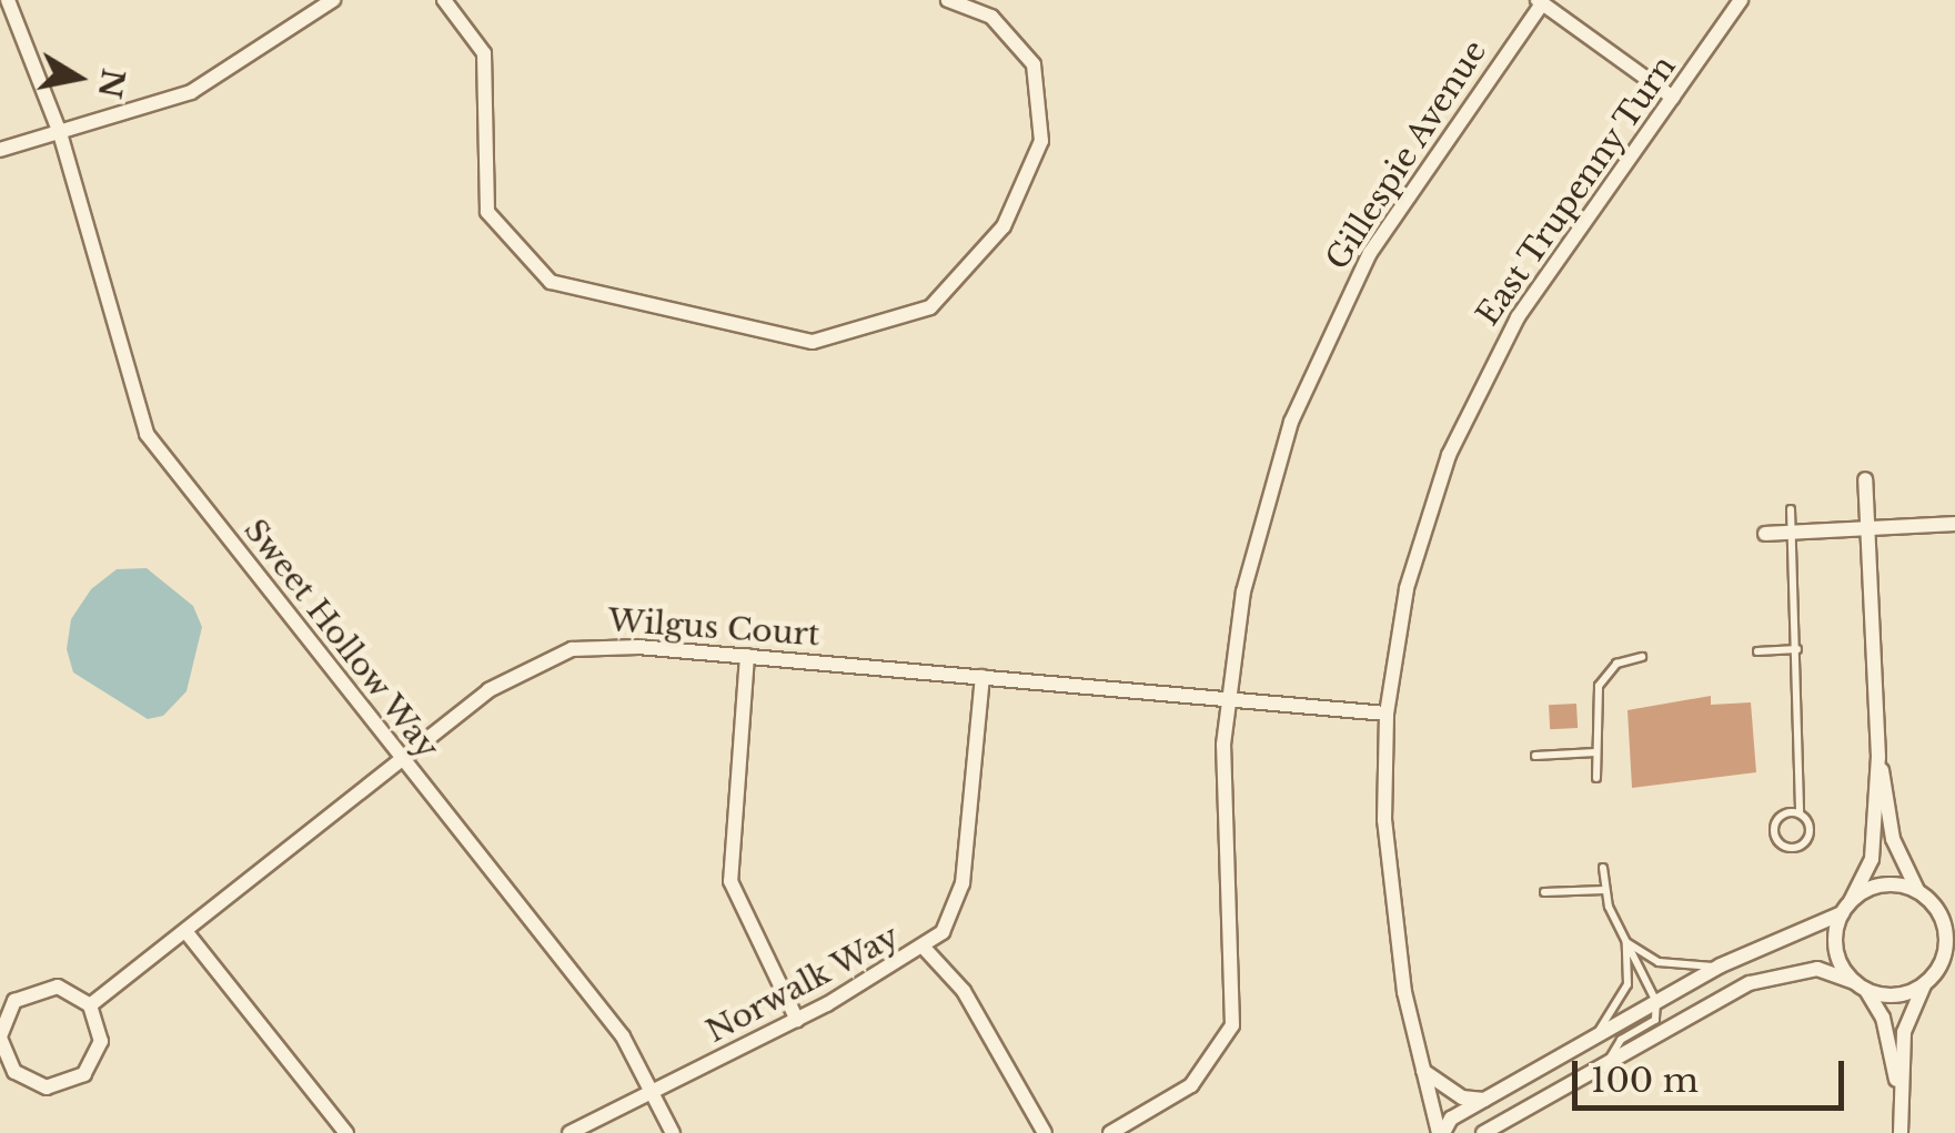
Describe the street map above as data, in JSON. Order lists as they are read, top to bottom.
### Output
{
  "streets": {
    "street": [
      "Gillespie Avenue",
      "East Trupenny Turn",
      "Wilgus Court",
      "Sweet Hollow Way",
      "Norwalk Way"
    ]
  },
  "crossings": [
    ["Gillespie Avenue", "Wilgus Court"],
    ["East Trupenny Turn", "Wilgus Court"],
    ["Wilgus Court", "Sweet Hollow Way"],
    ["Wilgus Court", "Norwalk Way"],
    ["Sweet Hollow Way", "Norwalk Way"]
  ],
  "scale_bar": "100 m",
  "north": "right"
}
